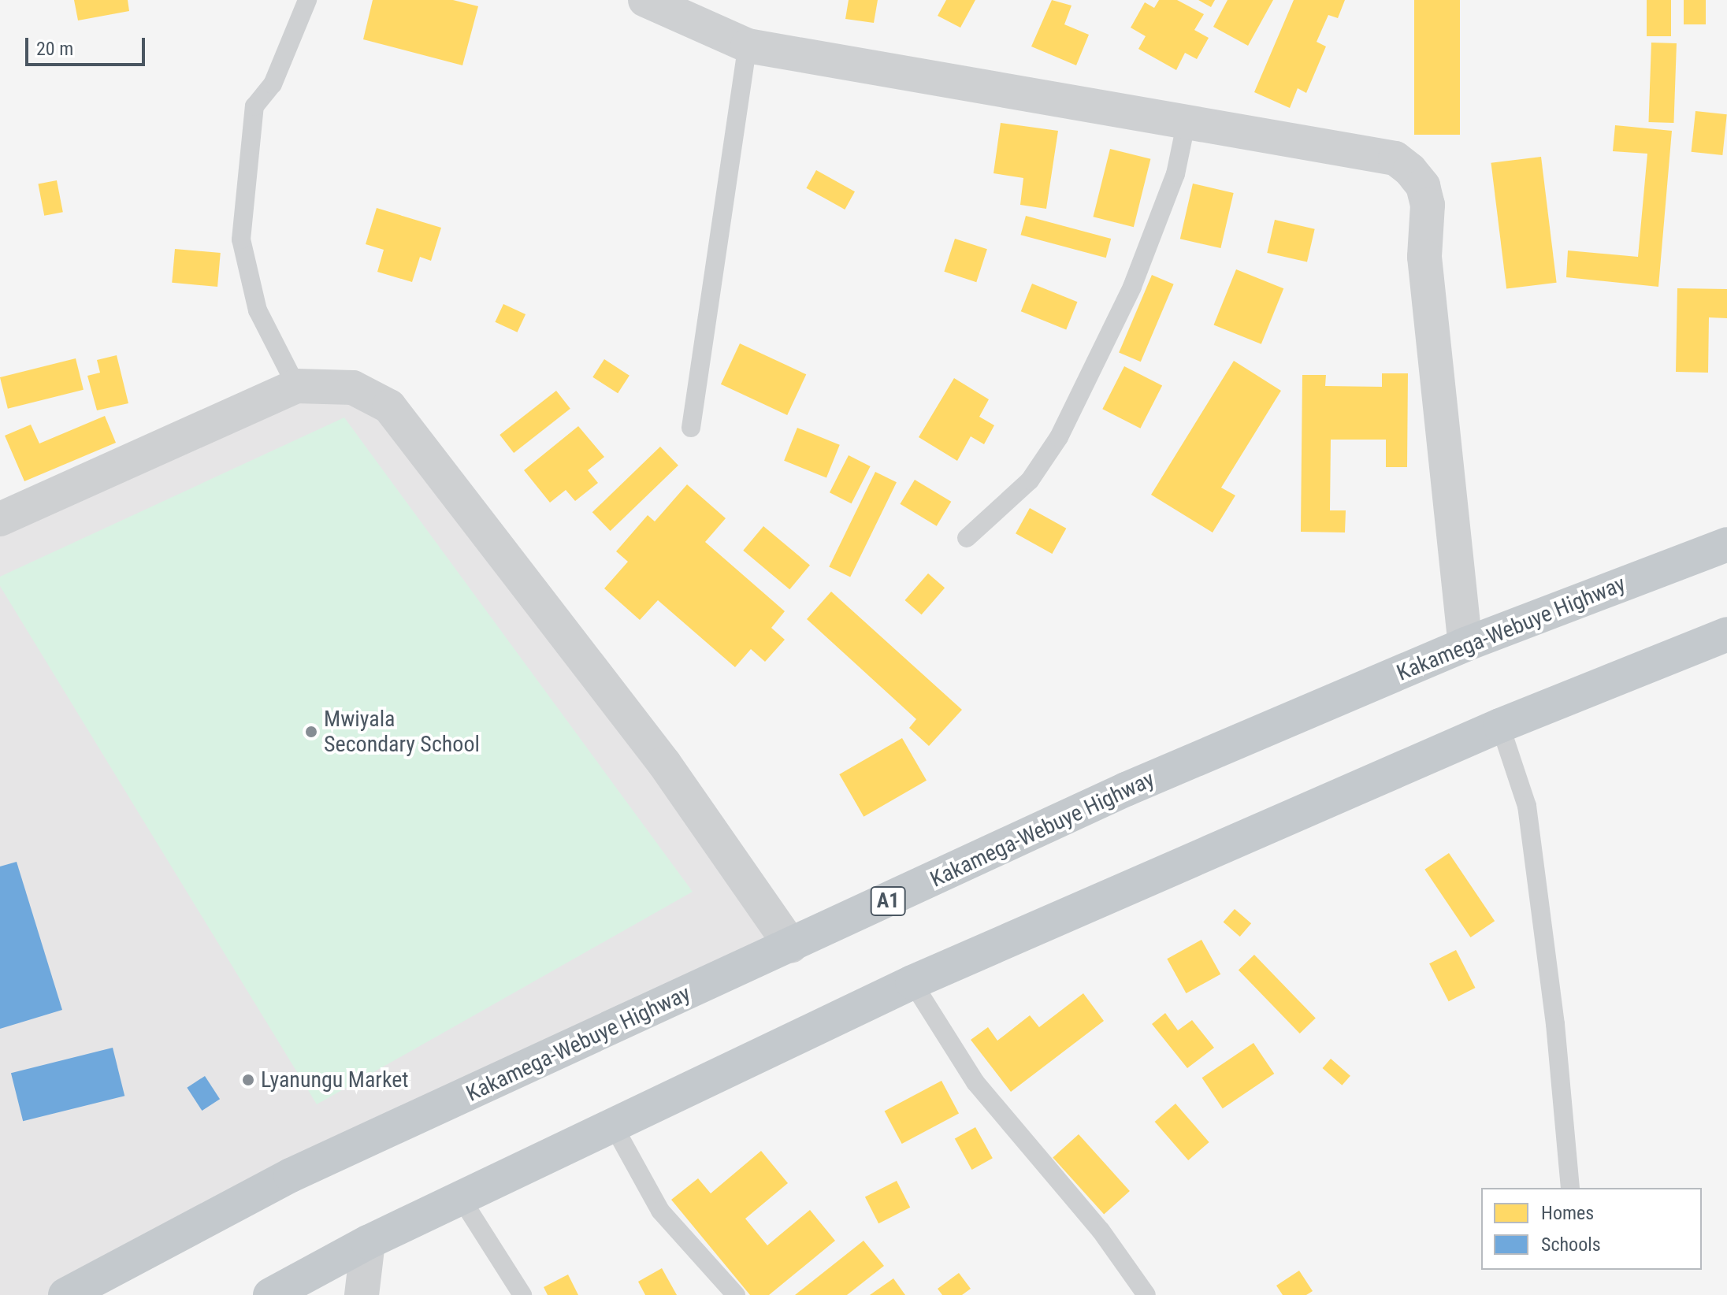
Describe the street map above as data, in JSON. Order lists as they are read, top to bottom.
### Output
{
  "streets": {
    "highway": ["Kakamega-Webuye Highway", "A1"]
  },
  "places": ["Mwiyala Secondary School", "Lyanungu Market"],
  "legend": ["Homes", "Schools"],
  "scale_bar": "20 m"
}
